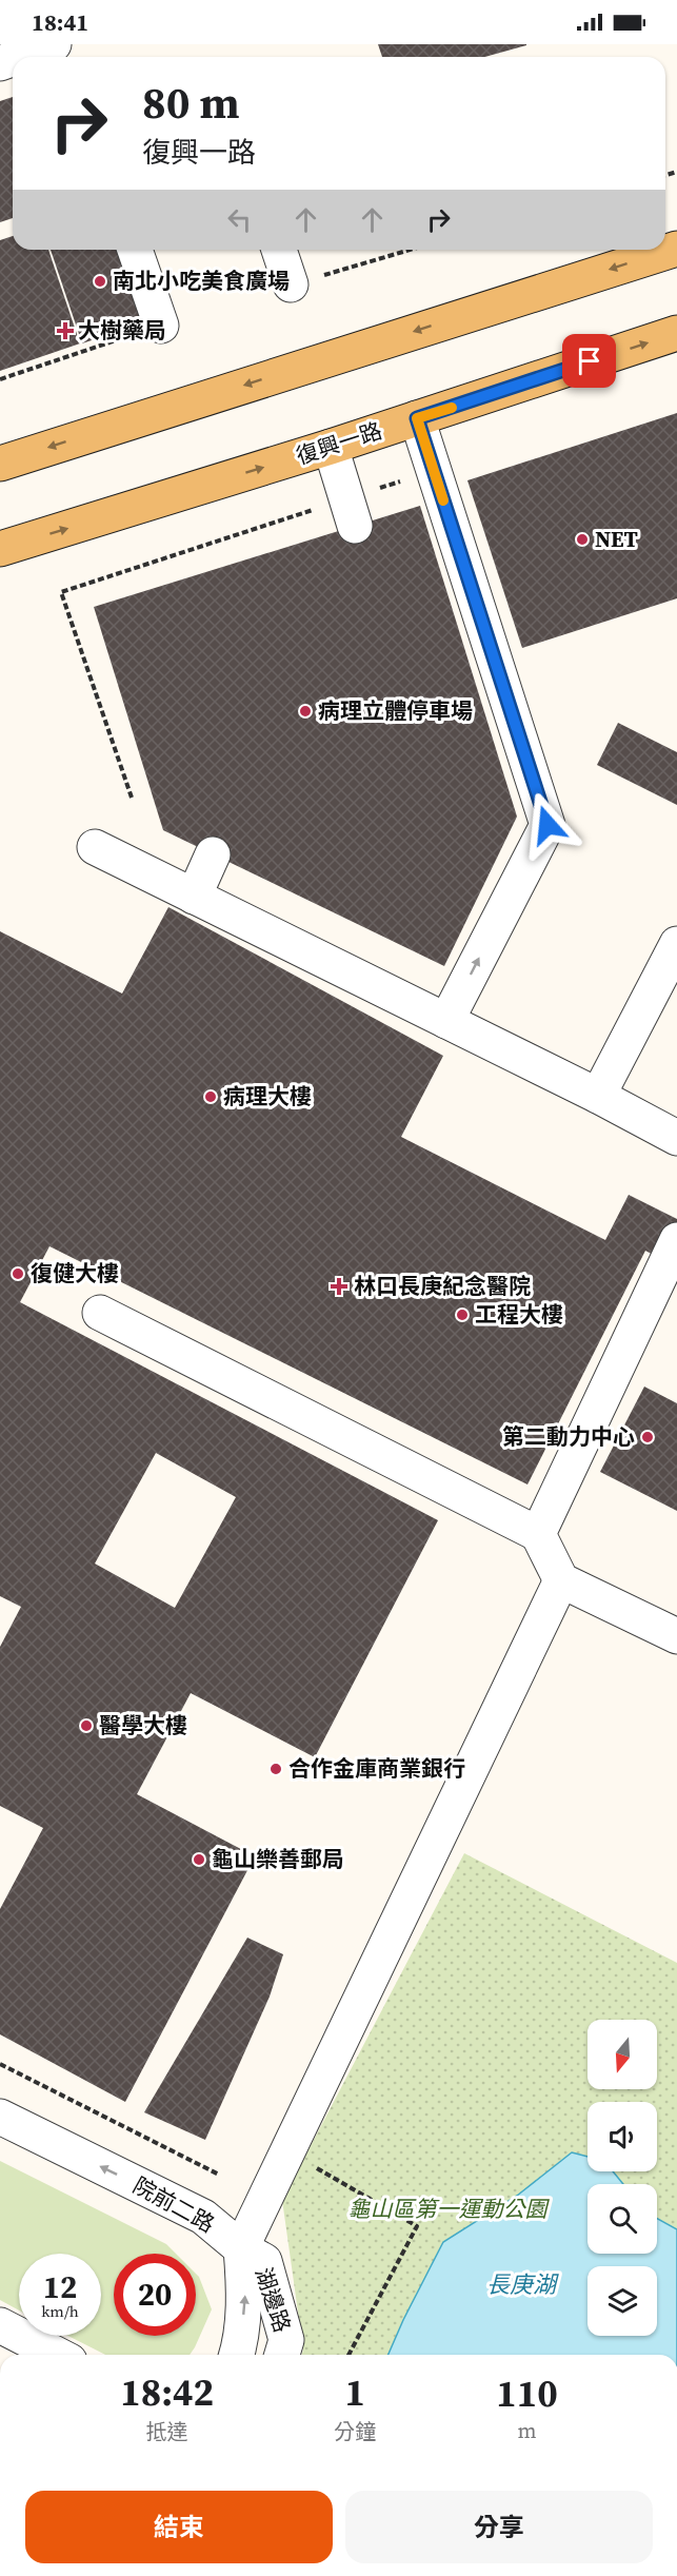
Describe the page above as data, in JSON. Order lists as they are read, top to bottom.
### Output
{
  "streets": {
    "main road": ["復興一路"],
    "street": ["院前二路", "湖邊路"]
  },
  "crossings": [
    ["院前二路", "湖邊路"]
  ],
  "one_way": ["院前二路"],
  "water": ["長庚湖"],
  "parks": ["龜山區第一運動公園"],
  "places": {
    "other": [
      "南北小吃美食廣場",
      "NET",
      "病理立體停車場",
      "病理大樓",
      "復健大樓",
      "工程大樓",
      "第二動力中心",
      "醫學大樓",
      "合作金庫商業銀行",
      "龜山樂善郵局"
    ],
    "health": ["大樹藥局", "林口長庚紀念醫院"]
  },
  "north": "bottom",
  "page": {
    "status": "18:41",
    "turn": ["80 m", "復興一路"],
    "speed": "12 km/h",
    "limit": "20",
    "eta": [
      "18:42",
      "抵達",
      "1",
      "分鐘",
      "110",
      "m"
    ],
    "buttons": ["結束", "分享"]
  }
}
